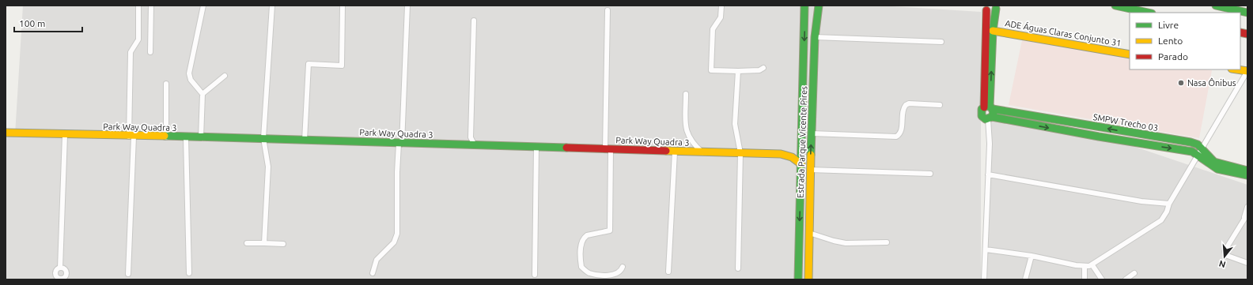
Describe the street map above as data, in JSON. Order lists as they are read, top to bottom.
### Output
{
  "streets": {
    "main road": [
      "ADE Águas Claras Conjunto 31",
      "SMPW Trecho 03",
      "Park Way Quadra 3",
      "Estrada Parque Vicente Pires"
    ]
  },
  "crossings": [
    ["Park Way Quadra 3", "Estrada Parque Vicente Pires"]
  ],
  "places": ["Nasa Ônibus"],
  "legend": ["Livre", "Lento", "Parado"],
  "scale_bar": "100 m",
  "north": "bottom"
}
